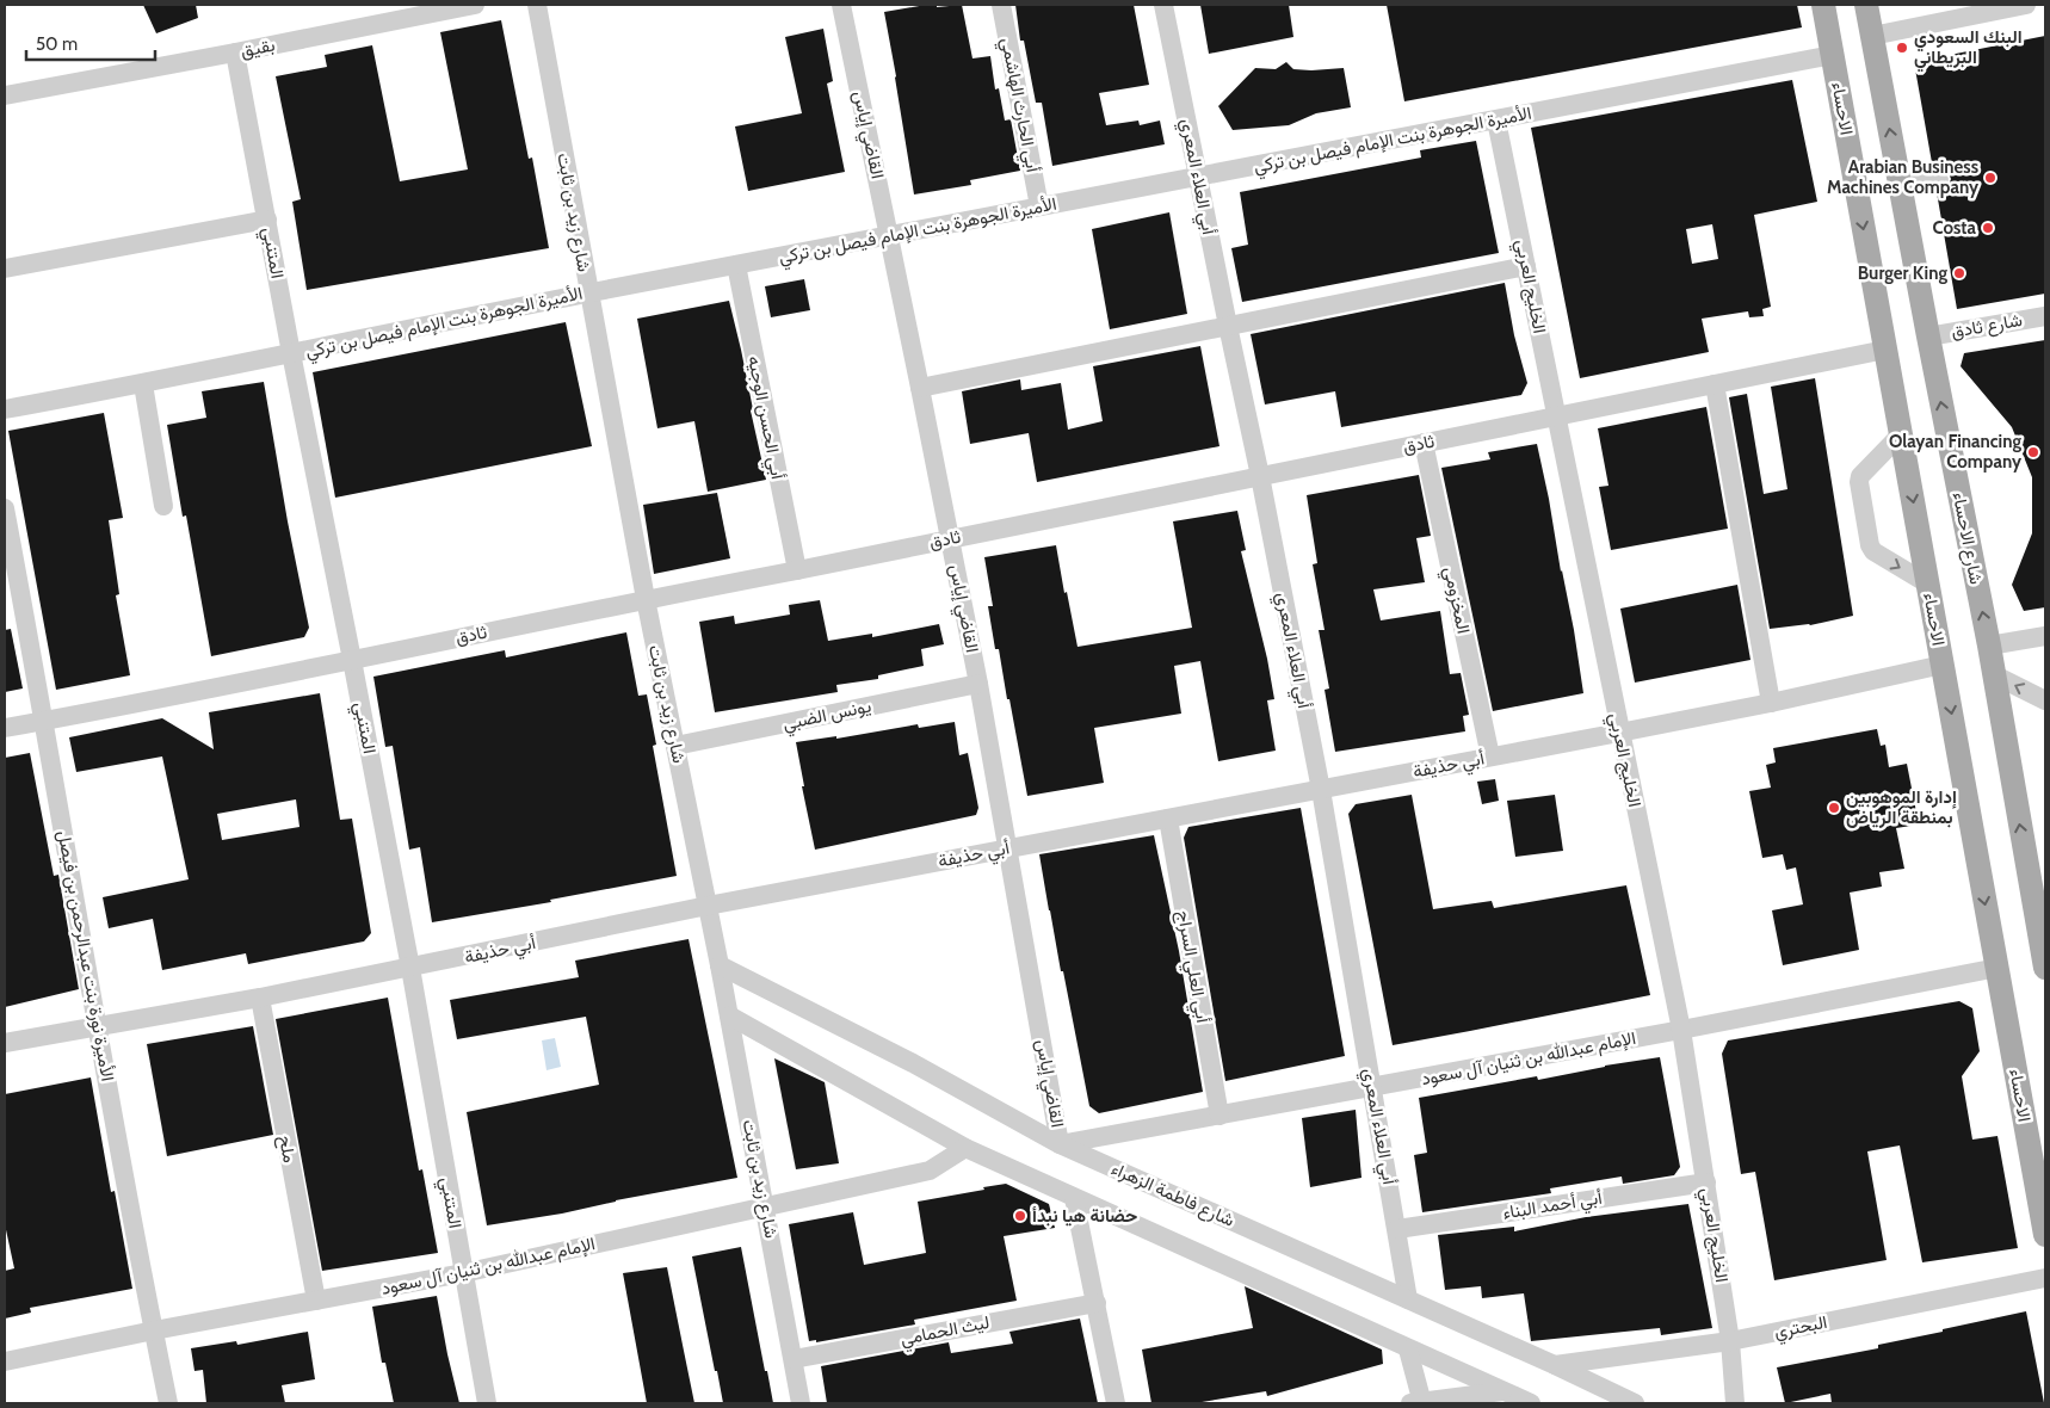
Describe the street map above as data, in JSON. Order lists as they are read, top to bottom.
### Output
{
  "streets": {
    "main road": ["الاحساء", "شارع الاحساء"],
    "street": [
      "بقيق",
      "أبي الحارث الهاشمي",
      "القاضي إياس",
      "الأميرة الجوهرة بنت الإمام فيصل بن تركي",
      "أبي العلاء المعري",
      "شارع زيد بن ثابت",
      "المتنبي",
      "الخليج العربي",
      "شارع ثادق",
      "أبي الحسن الوجيه",
      "ثادق",
      "المخزومي",
      "يونس الضبي",
      "أبي حذيفة",
      "الأميرة نورة بنت عبدالرحمن بن فيصل",
      "أبي العلي السراج",
      "الإمام عبدالله بن ثنيان آل سعود",
      "ملح",
      "شارع فاطمة الزهراء",
      "أبي أحمد البناء",
      "البحتري",
      "ليث الحمامي"
    ]
  },
  "crossings": [
    ["بقيق", "المتنبي"],
    ["أبي الحارث الهاشمي", "الأميرة الجوهرة بنت الإمام فيصل بن تركي"],
    ["الاحساء", "الأميرة الجوهرة بنت الإمام فيصل بن تركي"],
    ["الاحساء", "ثادق"],
    ["الاحساء", "أبي حذيفة"],
    ["الاحساء", "الإمام عبدالله بن ثنيان آل سعود"],
    ["القاضي إياس", "الأميرة الجوهرة بنت الإمام فيصل بن تركي"],
    ["القاضي إياس", "ثادق"],
    ["القاضي إياس", "يونس الضبي"],
    ["القاضي إياس", "أبي حذيفة"],
    ["القاضي إياس", "الإمام عبدالله بن ثنيان آل سعود"],
    ["القاضي إياس", "شارع فاطمة الزهراء"],
    ["الأميرة الجوهرة بنت الإمام فيصل بن تركي", "أبي العلاء المعري"],
    ["الأميرة الجوهرة بنت الإمام فيصل بن تركي", "شارع زيد بن ثابت"],
    ["الأميرة الجوهرة بنت الإمام فيصل بن تركي", "المتنبي"],
    ["الأميرة الجوهرة بنت الإمام فيصل بن تركي", "الخليج العربي"],
    ["الأميرة الجوهرة بنت الإمام فيصل بن تركي", "أبي الحسن الوجيه"],
    ["أبي العلاء المعري", "ثادق"],
    ["أبي العلاء المعري", "أبي حذيفة"],
    ["أبي العلاء المعري", "الإمام عبدالله بن ثنيان آل سعود"],
    ["أبي العلاء المعري", "شارع فاطمة الزهراء"],
    ["أبي العلاء المعري", "أبي أحمد البناء"],
    ["شارع زيد بن ثابت", "ثادق"],
    ["شارع زيد بن ثابت", "يونس الضبي"],
    ["شارع زيد بن ثابت", "أبي حذيفة"],
    ["شارع زيد بن ثابت", "الإمام عبدالله بن ثنيان آل سعود"],
    ["شارع زيد بن ثابت", "شارع فاطمة الزهراء"],
    ["شارع زيد بن ثابت", "ليث الحمامي"],
    ["المتنبي", "ثادق"],
    ["المتنبي", "أبي حذيفة"],
    ["المتنبي", "الإمام عبدالله بن ثنيان آل سعود"],
    ["الخليج العربي", "ثادق"],
    ["الخليج العربي", "أبي حذيفة"],
    ["الخليج العربي", "الإمام عبدالله بن ثنيان آل سعود"],
    ["الخليج العربي", "أبي أحمد البناء"],
    ["الخليج العربي", "البحتري"],
    ["شارع ثادق", "شارع الاحساء"],
    ["أبي الحسن الوجيه", "ثادق"],
    ["ثادق", "المخزومي"],
    ["ثادق", "الأميرة نورة بنت عبدالرحمن بن فيصل"],
    ["المخزومي", "أبي حذيفة"],
    ["أبي حذيفة", "الأميرة نورة بنت عبدالرحمن بن فيصل"],
    ["أبي حذيفة", "أبي العلي السراج"],
    ["أبي حذيفة", "ملح"],
    ["الأميرة نورة بنت عبدالرحمن بن فيصل", "الإمام عبدالله بن ثنيان آل سعود"],
    ["أبي العلي السراج", "الإمام عبدالله بن ثنيان آل سعود"],
    ["الإمام عبدالله بن ثنيان آل سعود", "ملح"],
    ["الإمام عبدالله بن ثنيان آل سعود", "شارع فاطمة الزهراء"],
    ["شارع فاطمة الزهراء", "البحتري"]
  ],
  "one_way": ["الاحساء", "شارع الاحساء"],
  "places": [
    "البنك السعودي البريطاني",
    "Arabian Business Machines Company",
    "Costa",
    "Burger King",
    "Olayan Financing Company",
    "إدارة الموهوبين بمنطقة الرياض",
    "حضانة هيا نبدأ"
  ],
  "scale_bar": "50 m"
}
